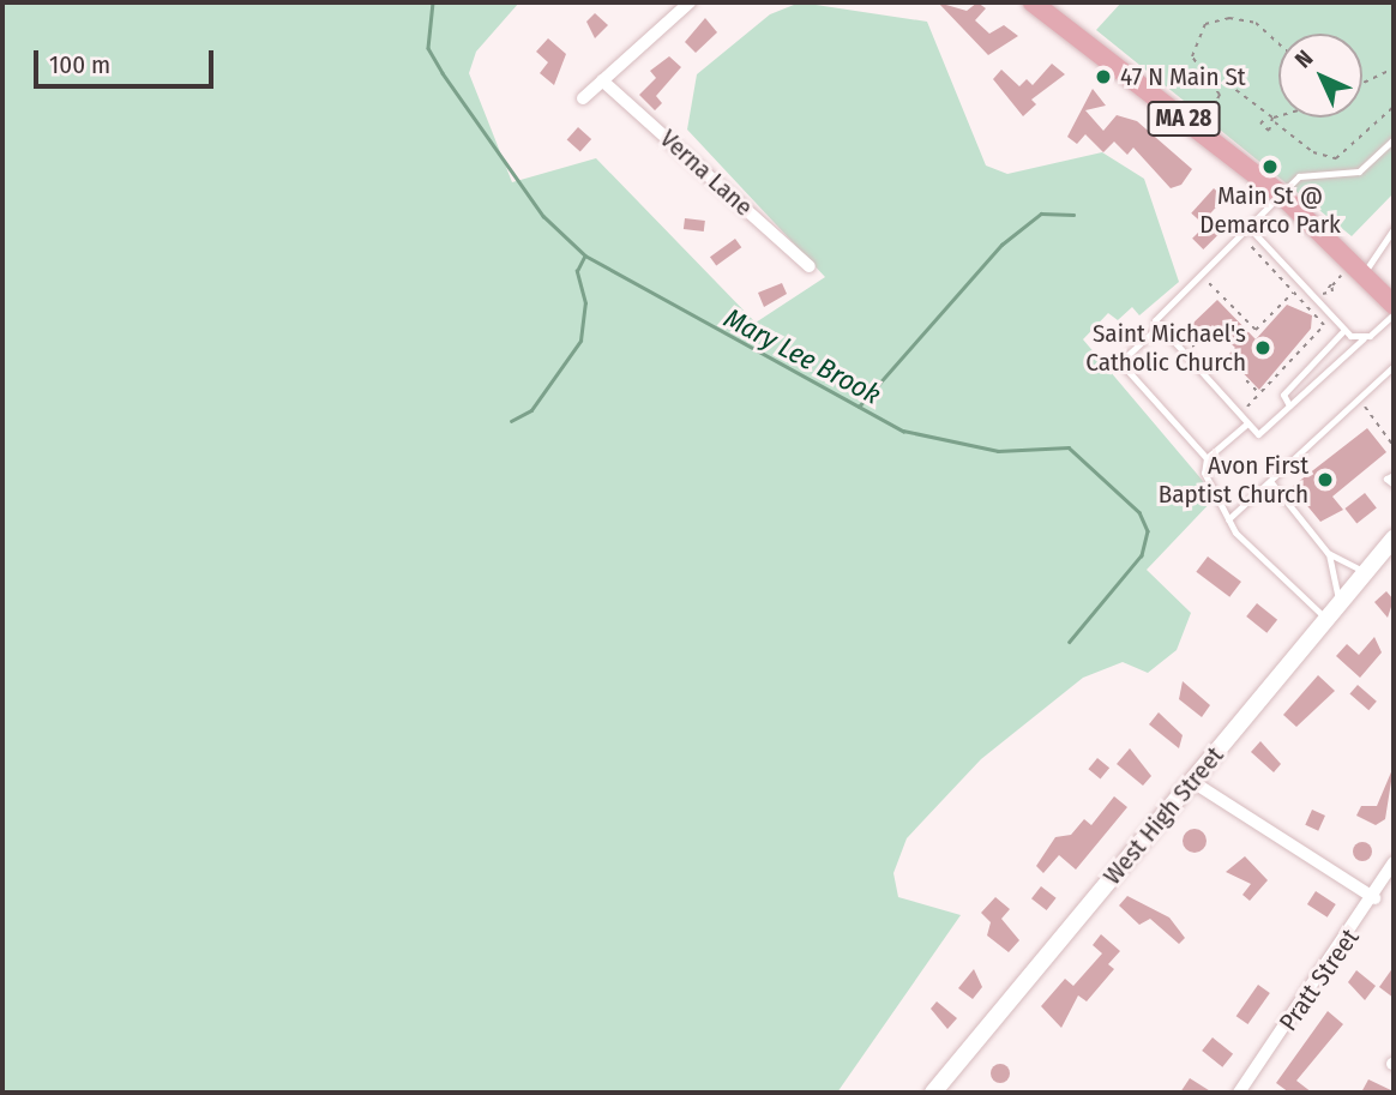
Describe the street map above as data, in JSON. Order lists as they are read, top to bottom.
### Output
{
  "streets": {
    "main road": ["MA 28", "West High Street"],
    "street": ["Verna Lane", "Pratt Street"]
  },
  "water": ["Mary Lee Brook"],
  "places": [
    "47 N Main St",
    "Main St @ Demarco Park",
    "Saint Michael's Catholic Church",
    "Avon First Baptist Church"
  ],
  "scale_bar": "100 m",
  "north": "top left"
}
